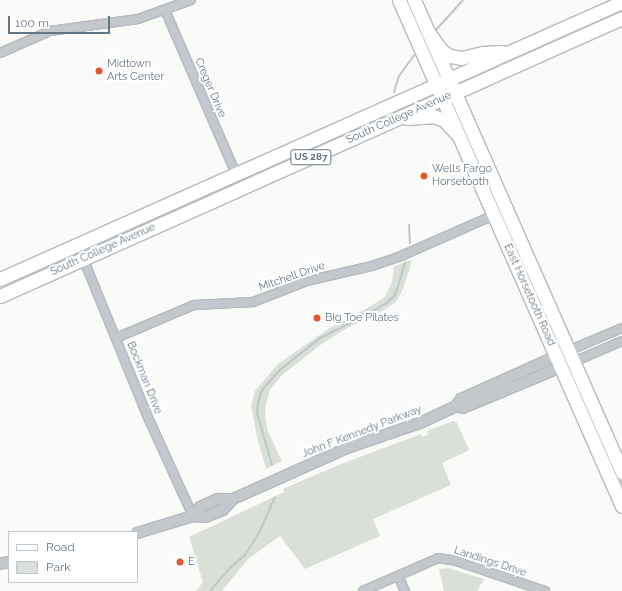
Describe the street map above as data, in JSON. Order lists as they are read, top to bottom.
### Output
{
  "streets": {
    "main road": ["South College Avenue", "US 287", "East Horsetooth Road"],
    "street": [
      "Creger Drive",
      "Mitchell Drive",
      "Bockman Drive",
      "John F Kennedy Parkway",
      "Landings Drive"
    ]
  },
  "crossings": [
    ["Creger Drive", "South College Avenue"],
    ["South College Avenue", "East Horsetooth Road"],
    ["South College Avenue", "Bockman Drive"],
    ["Mitchell Drive", "East Horsetooth Road"],
    ["Mitchell Drive", "Bockman Drive"],
    ["East Horsetooth Road", "John F Kennedy Parkway"],
    ["Bockman Drive", "John F Kennedy Parkway"]
  ],
  "places": [
    "Midtown Arts Center",
    "Wells Fargo Horsetooth",
    "Big Toe Pilates",
    "E"
  ],
  "legend": ["Road", "Park"],
  "scale_bar": "100 m"
}
